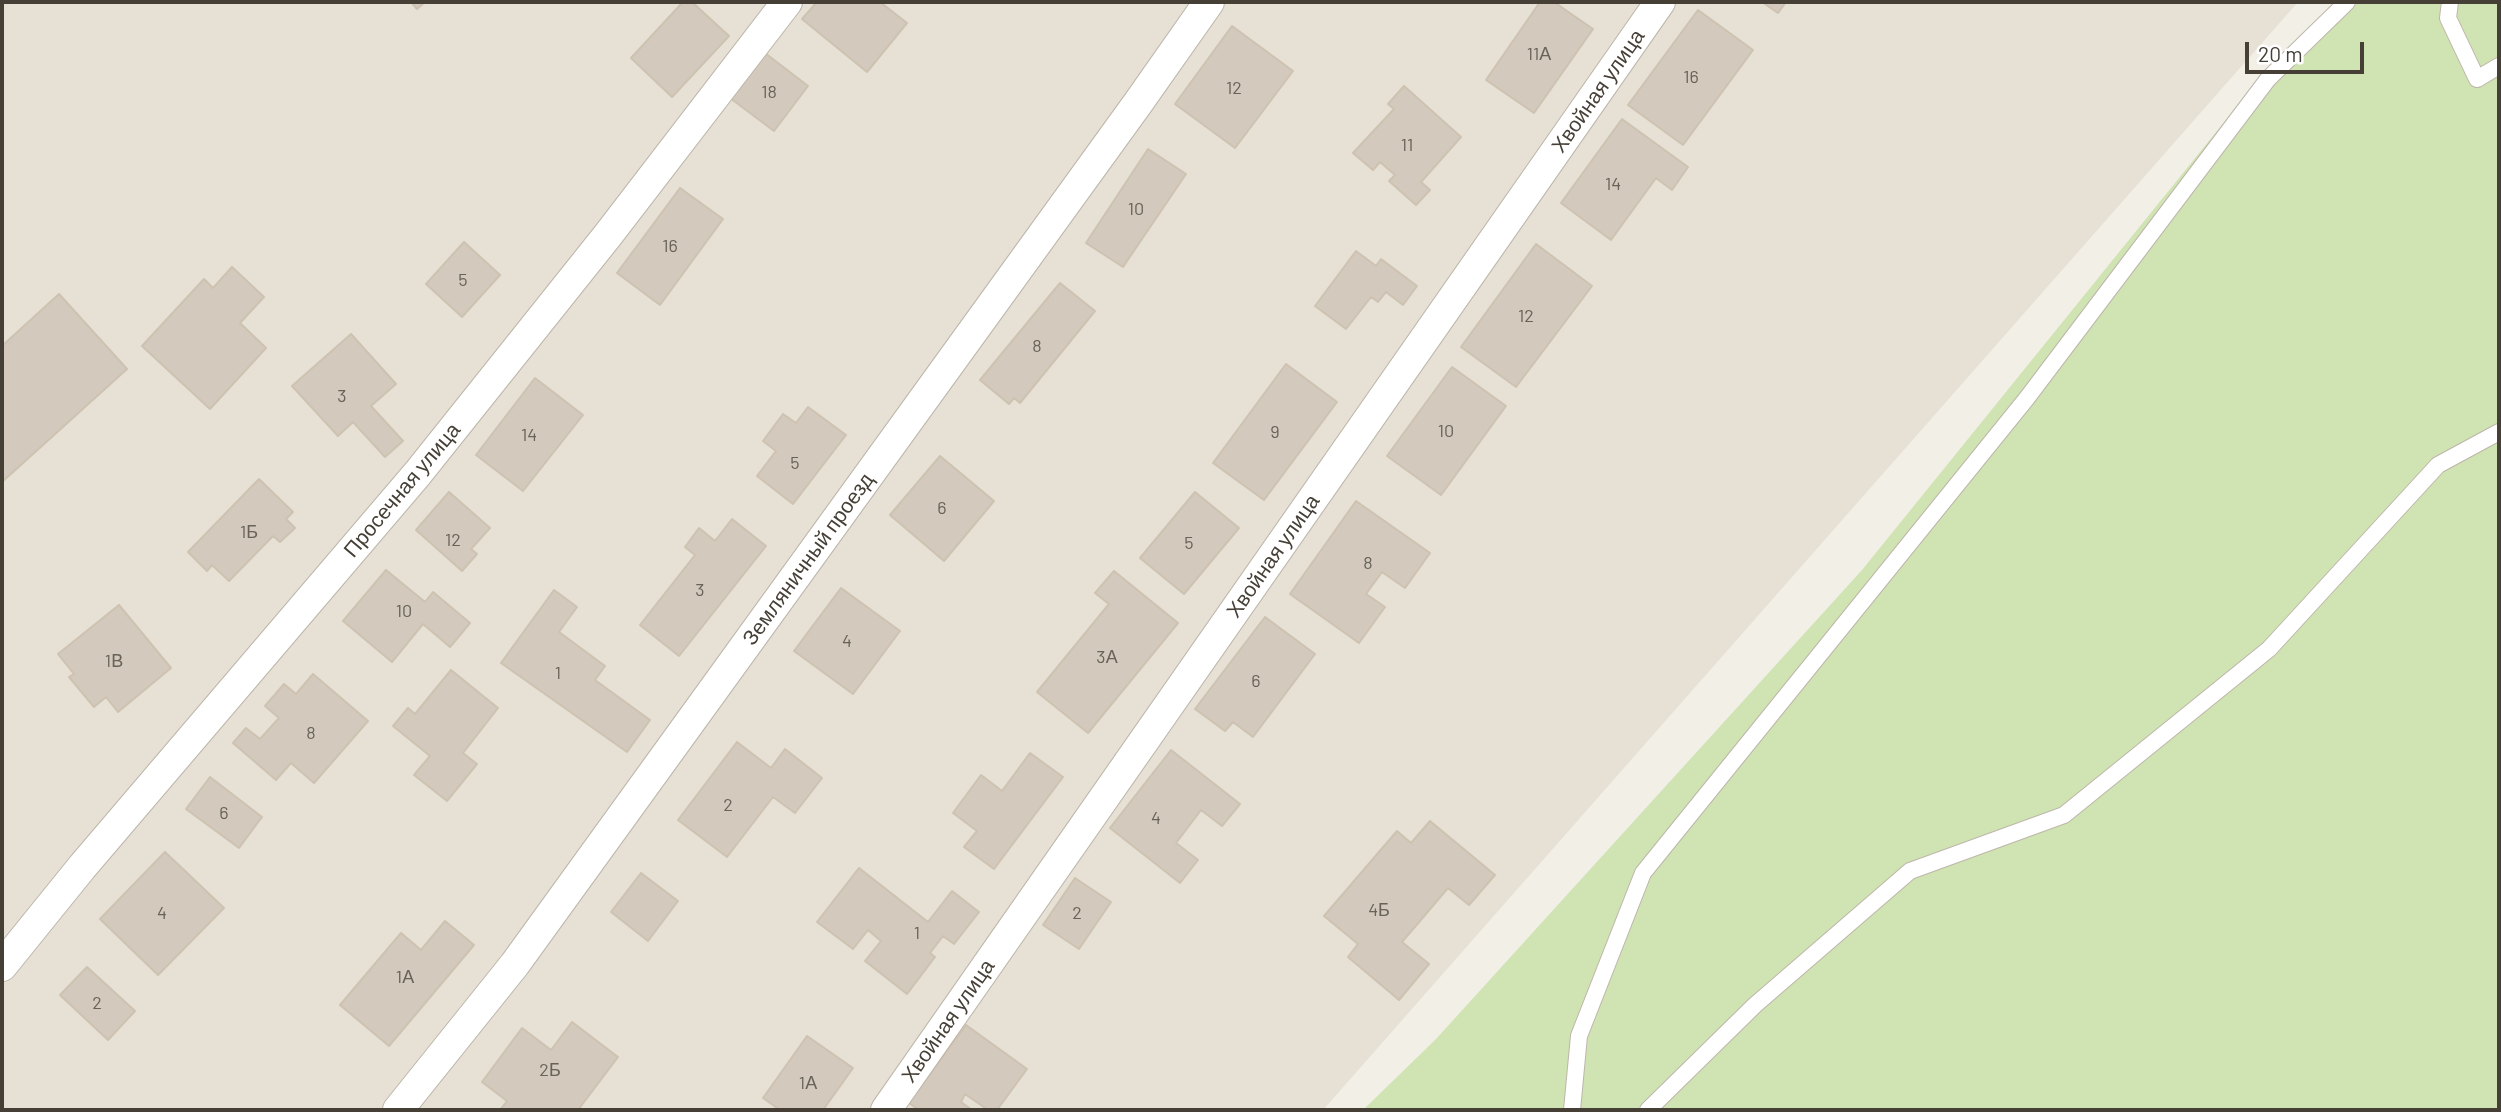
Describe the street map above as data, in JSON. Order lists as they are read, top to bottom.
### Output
{
  "streets": {
    "street": ["Хвойная улица", "Просечная улица", "Земляничный проезд"]
  },
  "house_numbers": [
    "11А",
    "16",
    "12",
    "18",
    "11",
    "14",
    "10",
    "16",
    "5",
    "12",
    "8",
    "3",
    "10",
    "9",
    "14",
    "5",
    "6",
    "1Б",
    "12",
    "5",
    "8",
    "3",
    "10",
    "4",
    "3А",
    "1В",
    "1",
    "6",
    "8",
    "2",
    "6",
    "4",
    "4Б",
    "4",
    "2",
    "1",
    "1А",
    "2",
    "2Б",
    "1А"
  ],
  "scale_bar": "20 m"
}
